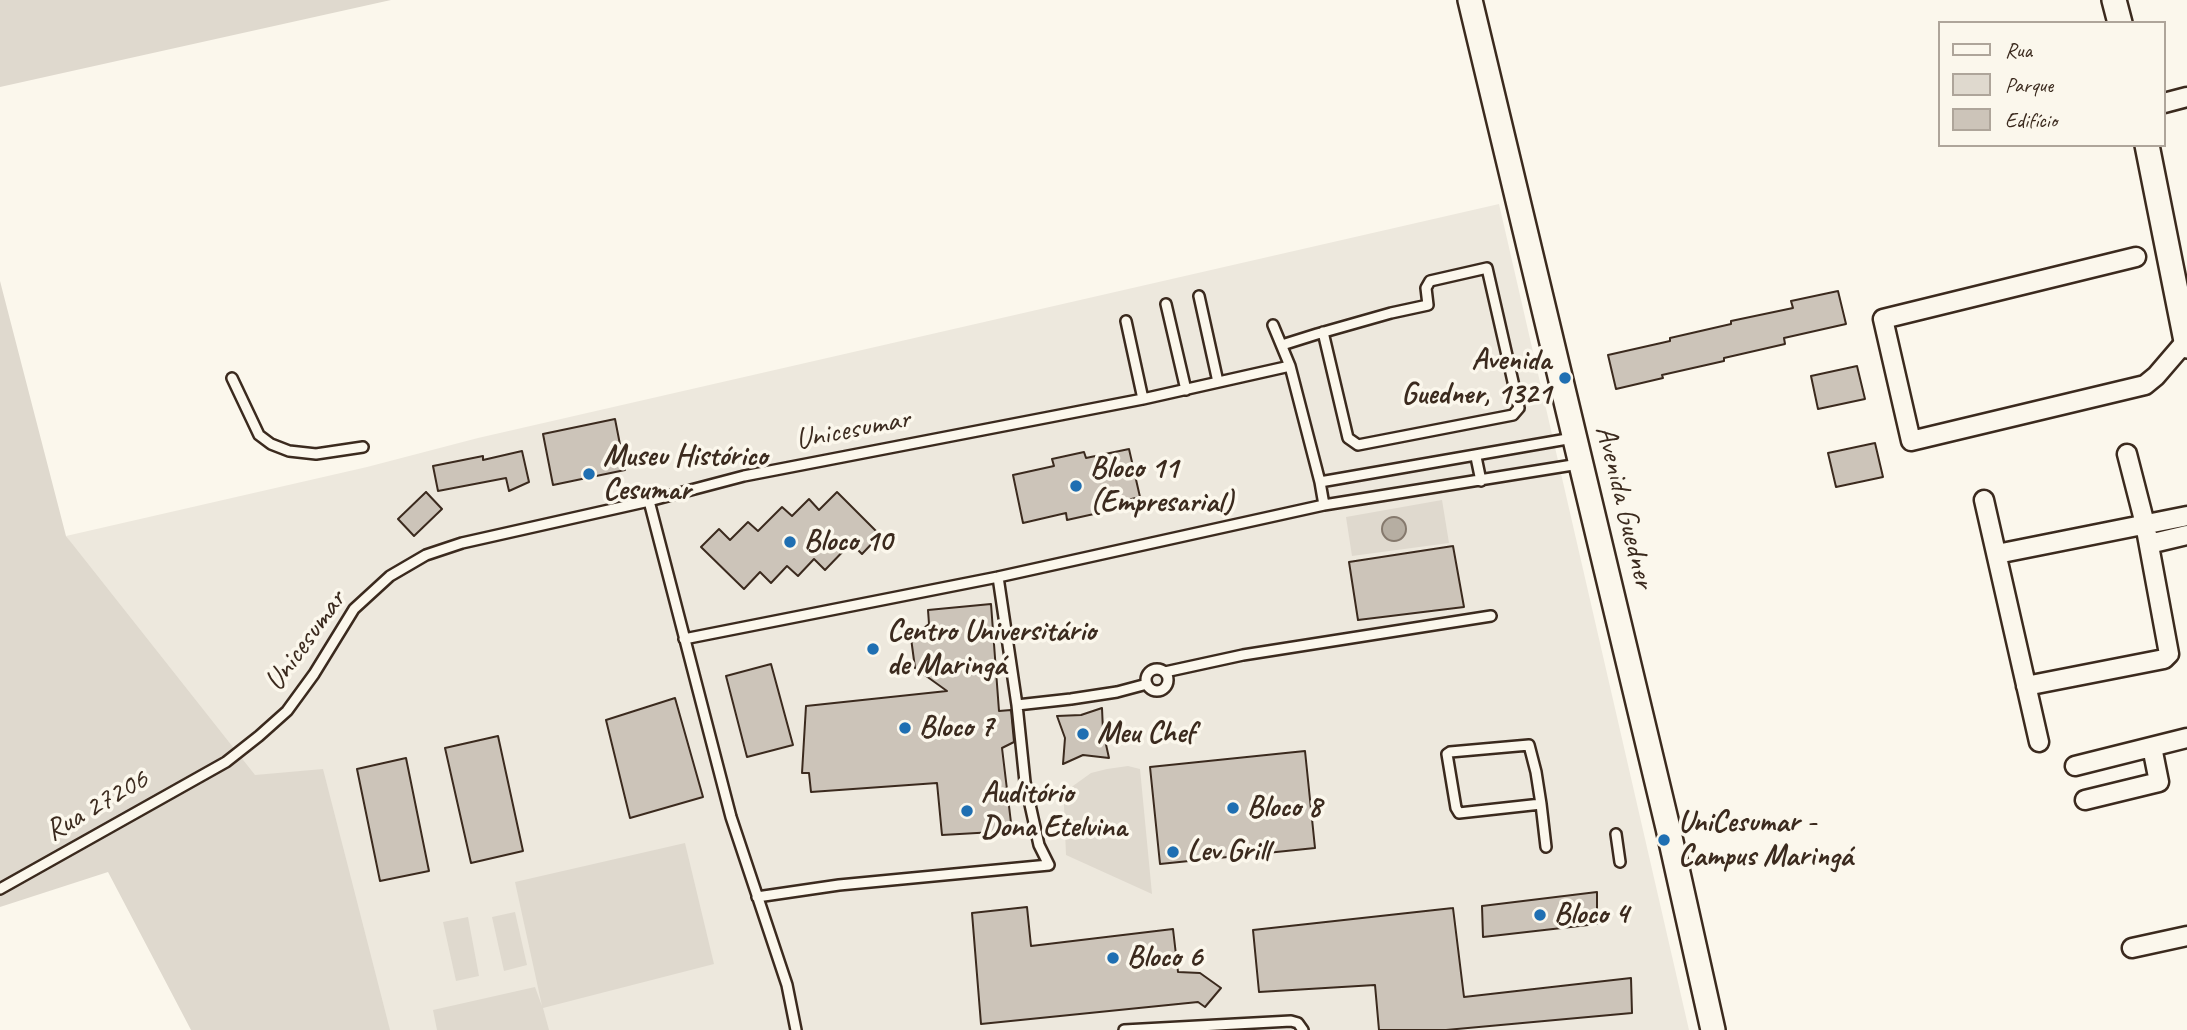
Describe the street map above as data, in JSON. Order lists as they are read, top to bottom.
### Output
{
  "streets": {
    "street": ["Avenida Guedner"],
    "lane": ["Unicesumar", "Rua 27206"]
  },
  "crossings": [
    ["Unicesumar", "Rua 27206"]
  ],
  "places": [
    "Avenida Guedner, 1321",
    "Museu Histórico Cesumar",
    "Bloco 11 (Empresarial)",
    "Bloco 10",
    "Centro Universitário de Maringá",
    "Bloco 7",
    "Meu Chef",
    "Bloco 8",
    "Auditório Dona Etelvina",
    "UniCesumar - Campus Maringá",
    "Lev Grill",
    "Bloco 4",
    "Bloco 6"
  ],
  "legend": ["Rua", "Parque", "Edifício"]
}
